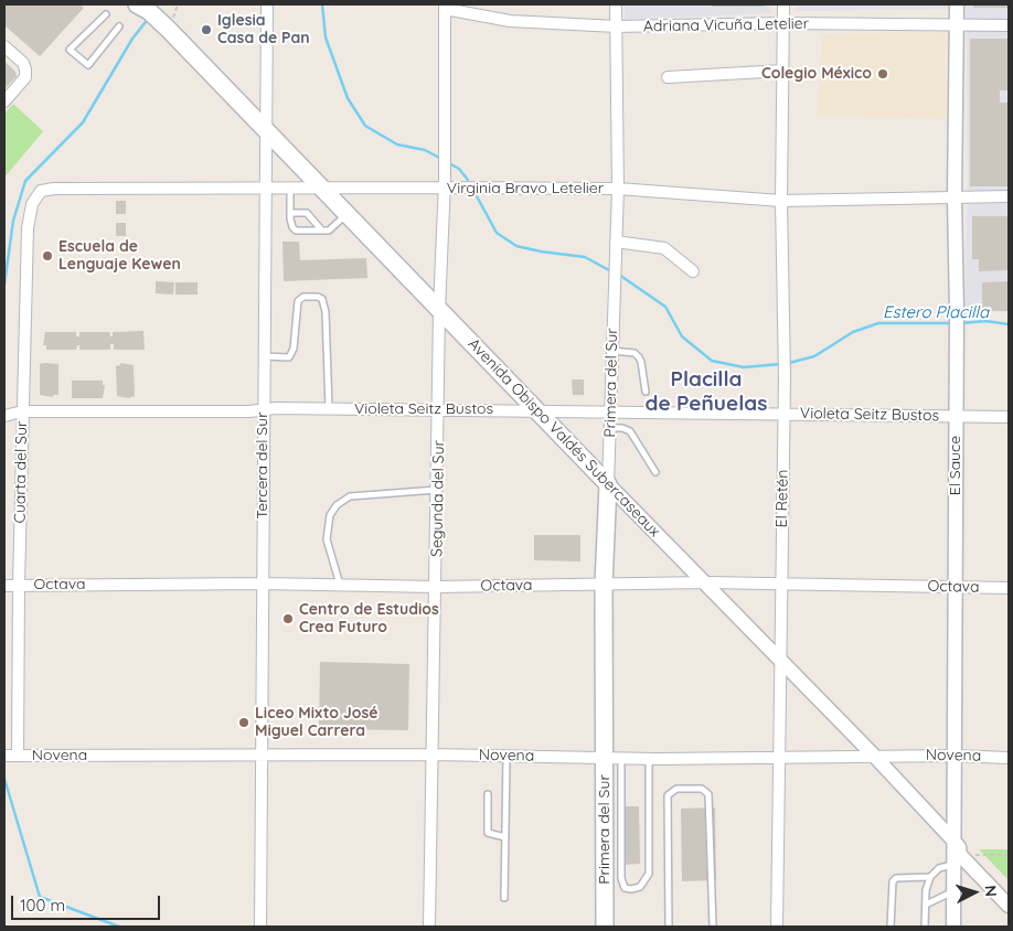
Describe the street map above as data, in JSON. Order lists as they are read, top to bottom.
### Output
{
  "streets": {
    "main road": ["Primera del Sur", "Avenida Obispo Valdés Subercaseaux"],
    "street": [
      "Adriana Vicuña Letelier",
      "Virginia Bravo Letelier",
      "Violeta Seitz Bustos",
      "Tercera del Sur",
      "El Sauce",
      "Cuarta del Sur",
      "Segunda del Sur",
      "El Retén",
      "Octava",
      "Novena"
    ]
  },
  "crossings": [
    ["Adriana Vicuña Letelier", "Primera del Sur"],
    ["Adriana Vicuña Letelier", "El Sauce"],
    ["Adriana Vicuña Letelier", "Segunda del Sur"],
    ["Adriana Vicuña Letelier", "El Retén"],
    ["Virginia Bravo Letelier", "Primera del Sur"],
    ["Virginia Bravo Letelier", "Avenida Obispo Valdés Subercaseaux"],
    ["Virginia Bravo Letelier", "Tercera del Sur"],
    ["Virginia Bravo Letelier", "El Sauce"],
    ["Virginia Bravo Letelier", "Cuarta del Sur"],
    ["Virginia Bravo Letelier", "Segunda del Sur"],
    ["Virginia Bravo Letelier", "El Retén"],
    ["Primera del Sur", "Violeta Seitz Bustos"],
    ["Primera del Sur", "Avenida Obispo Valdés Subercaseaux"],
    ["Primera del Sur", "Octava"],
    ["Primera del Sur", "Novena"],
    ["Violeta Seitz Bustos", "Avenida Obispo Valdés Subercaseaux"],
    ["Violeta Seitz Bustos", "Tercera del Sur"],
    ["Violeta Seitz Bustos", "El Sauce"],
    ["Violeta Seitz Bustos", "Cuarta del Sur"],
    ["Violeta Seitz Bustos", "Segunda del Sur"],
    ["Violeta Seitz Bustos", "El Retén"],
    ["Avenida Obispo Valdés Subercaseaux", "Tercera del Sur"],
    ["Avenida Obispo Valdés Subercaseaux", "El Sauce"],
    ["Avenida Obispo Valdés Subercaseaux", "Segunda del Sur"],
    ["Avenida Obispo Valdés Subercaseaux", "El Retén"],
    ["Avenida Obispo Valdés Subercaseaux", "Octava"],
    ["Avenida Obispo Valdés Subercaseaux", "Novena"],
    ["Tercera del Sur", "Octava"],
    ["Tercera del Sur", "Novena"],
    ["El Sauce", "Octava"],
    ["El Sauce", "Novena"],
    ["Cuarta del Sur", "Octava"],
    ["Cuarta del Sur", "Novena"],
    ["Segunda del Sur", "Octava"],
    ["Segunda del Sur", "Novena"],
    ["El Retén", "Octava"],
    ["El Retén", "Novena"]
  ],
  "districts": ["Placilla de Peñuelas"],
  "water": ["Estero Placilla"],
  "places": [
    "Iglesia Casa de Pan",
    "Colegio México",
    "Escuela de Lenguaje Kewen",
    "Centro de Estudios Crea Futuro",
    "Liceo Mixto José Miguel Carrera"
  ],
  "scale_bar": "100 m",
  "north": "right"
}
